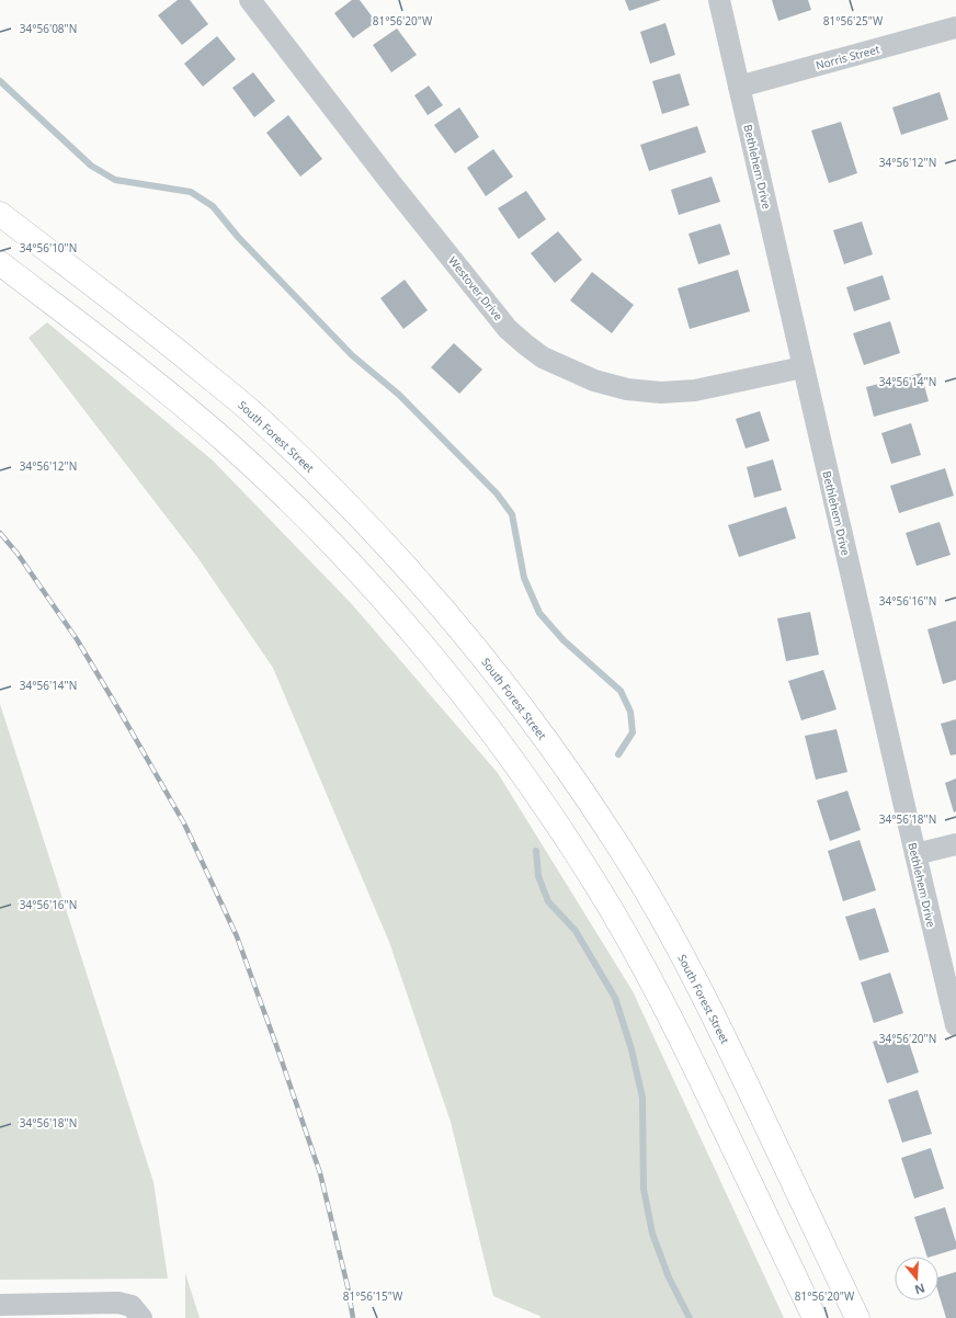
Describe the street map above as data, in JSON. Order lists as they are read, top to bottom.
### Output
{
  "streets": {
    "street": [
      "Norris Street",
      "Bethlehem Drive",
      "Westover Drive",
      "South Forest Street"
    ]
  },
  "crossings": [
    ["Norris Street", "Bethlehem Drive"],
    ["Bethlehem Drive", "Westover Drive"]
  ],
  "north": "bottom",
  "coordinates": [
    "81°56'20\"W",
    "81°56'25\"W",
    "34°56'08\"N",
    "34°56'12\"N",
    "34°56'10\"N",
    "34°56'14\"N",
    "34°56'16\"N",
    "34°56'18\"N",
    "34°56'20\"N",
    "81°56'15\"W"
  ]
}
